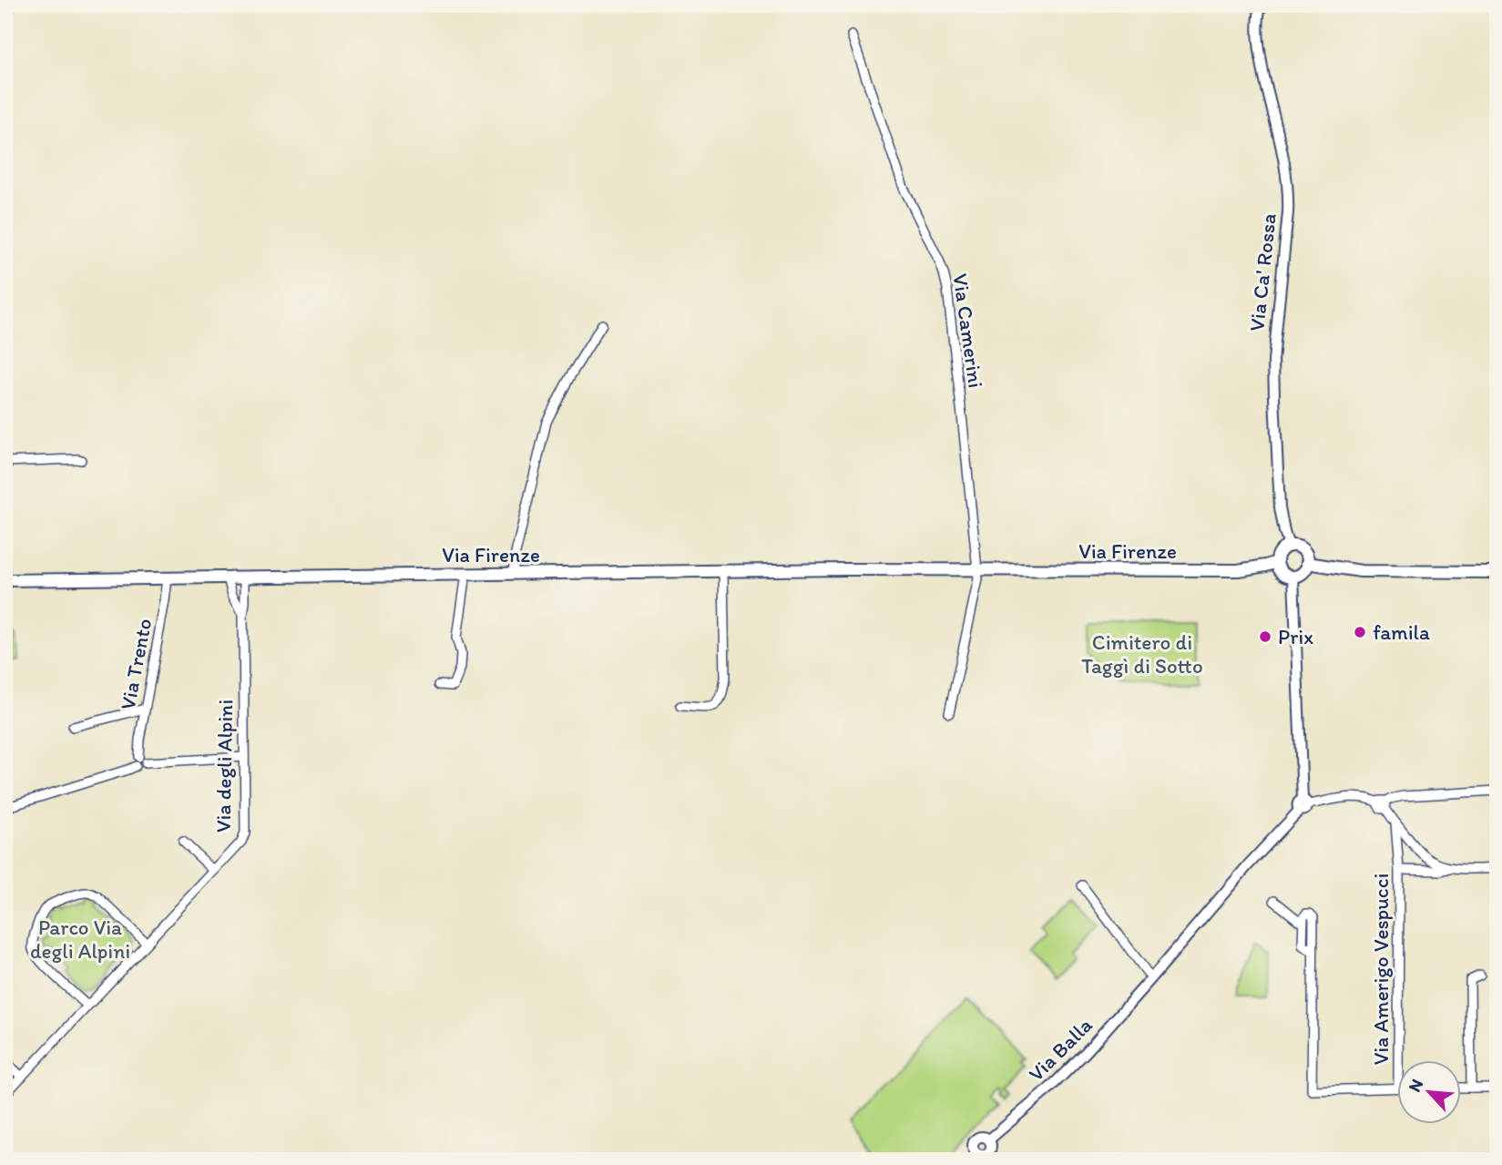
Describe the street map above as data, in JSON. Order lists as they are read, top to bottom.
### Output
{
  "streets": {
    "main road": ["Via Firenze"],
    "street": [
      "Via Ca' Rossa",
      "Via Camerini",
      "Via Trento",
      "Via degli Alpini",
      "Via Amerigo Vespucci",
      "Via Balla"
    ]
  },
  "crossings": [
    ["Via Ca' Rossa", "Via Firenze"],
    ["Via Camerini", "Via Firenze"],
    ["Via Firenze", "Via Trento"],
    ["Via Firenze", "Via degli Alpini"]
  ],
  "parks": ["Cimitero di Taggì di Sotto", "Parco Via degli Alpini"],
  "places": ["famila", "Prix"],
  "north": "top left"
}
